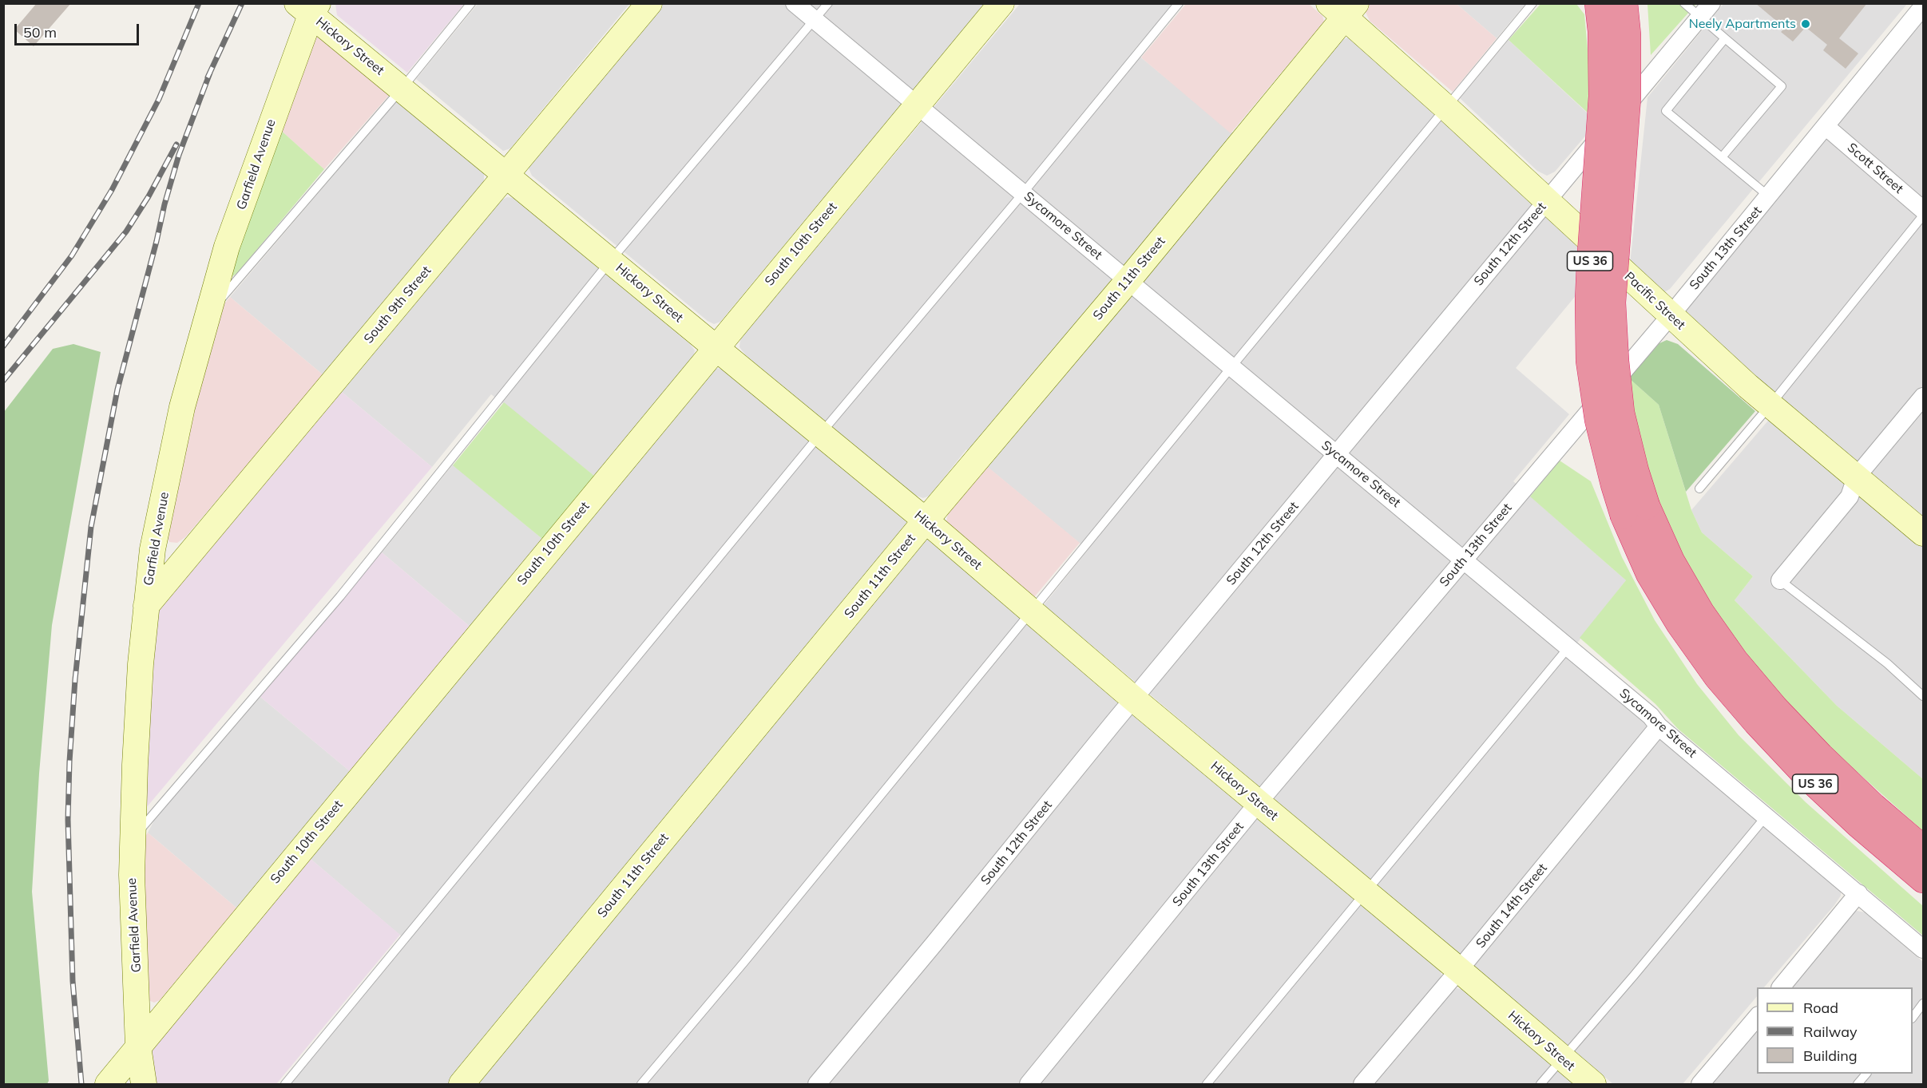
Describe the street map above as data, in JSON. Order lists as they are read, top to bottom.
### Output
{
  "streets": {
    "highway": ["US 36"],
    "street": [
      "Hickory Street",
      "Garfield Avenue",
      "Scott Street",
      "Sycamore Street",
      "South 10th Street",
      "South 12th Street",
      "South 13th Street",
      "South 11th Street",
      "Pacific Street",
      "South 9th Street",
      "South 14th Street"
    ]
  },
  "crossings": [
    ["Hickory Street", "Garfield Avenue"],
    ["Hickory Street", "South 10th Street"],
    ["Hickory Street", "South 12th Street"],
    ["Hickory Street", "South 13th Street"],
    ["Hickory Street", "South 11th Street"],
    ["Hickory Street", "South 9th Street"],
    ["Hickory Street", "South 14th Street"],
    ["Garfield Avenue", "South 10th Street"],
    ["Garfield Avenue", "South 9th Street"],
    ["Scott Street", "South 13th Street"],
    ["Sycamore Street", "South 10th Street"],
    ["Sycamore Street", "South 12th Street"],
    ["Sycamore Street", "South 13th Street"],
    ["Sycamore Street", "South 11th Street"],
    ["Sycamore Street", "South 14th Street"],
    ["South 12th Street", "Pacific Street"],
    ["South 13th Street", "Pacific Street"],
    ["South 11th Street", "Pacific Street"]
  ],
  "places": ["Neely Apartments"],
  "legend": ["Road", "Railway", "Building"],
  "scale_bar": "50 m"
}
